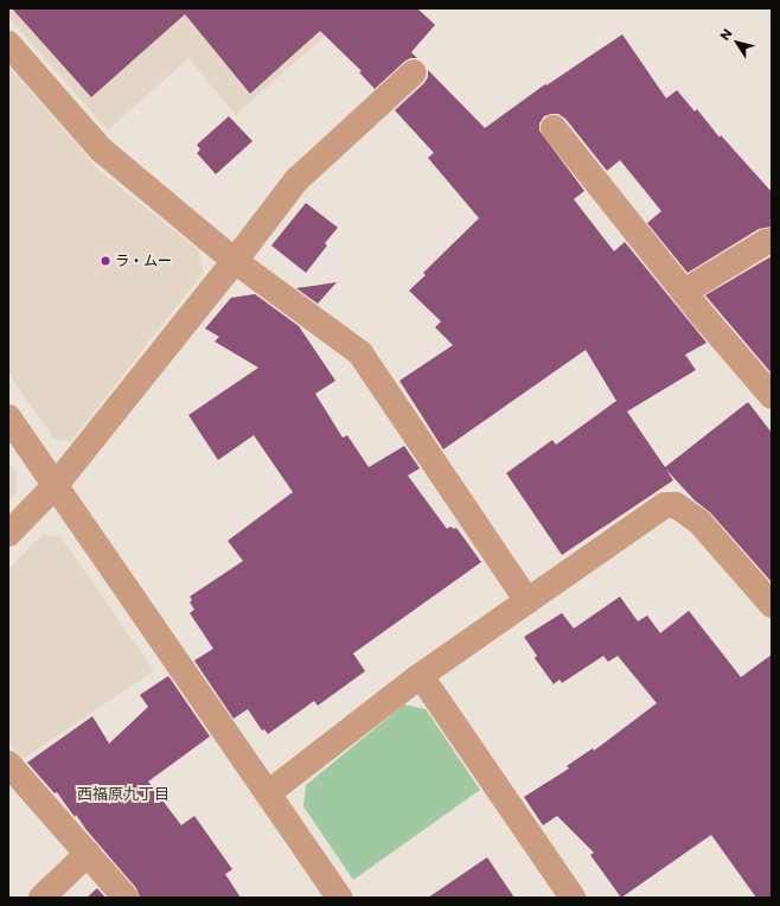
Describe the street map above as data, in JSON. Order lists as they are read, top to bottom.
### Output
{
  "districts": ["西福原九丁目"],
  "places": ["ラ・ムー"],
  "north": "top left"
}
